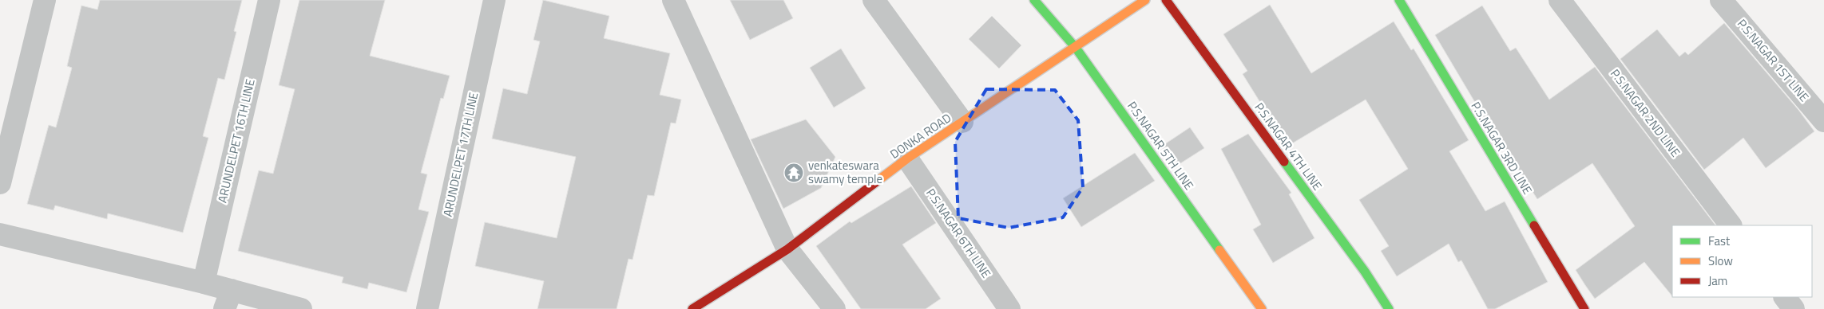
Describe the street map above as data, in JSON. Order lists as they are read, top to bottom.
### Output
{
  "streets": {
    "street": [
      "P.S.NAGAR 1ST LINE",
      "P.S.NAGAR 2ND LINE",
      "DONKA ROAD",
      "ARUNDELPET 16TH LINE",
      "P.S.NAGAR 5TH LINE",
      "P.S.NAGAR 4TH LINE",
      "P.S.NAGAR 3RD LINE",
      "ARUNDELPET 17TH LINE",
      "P.S.NAGAR 6TH LINE"
    ]
  },
  "crossings": [
    ["DONKA ROAD", "P.S.NAGAR 5TH LINE"],
    ["DONKA ROAD", "P.S.NAGAR 6TH LINE"]
  ],
  "places": {
    "temple": ["venkateswara swamy temple"]
  },
  "legend": ["Fast", "Slow", "Jam"]
}
